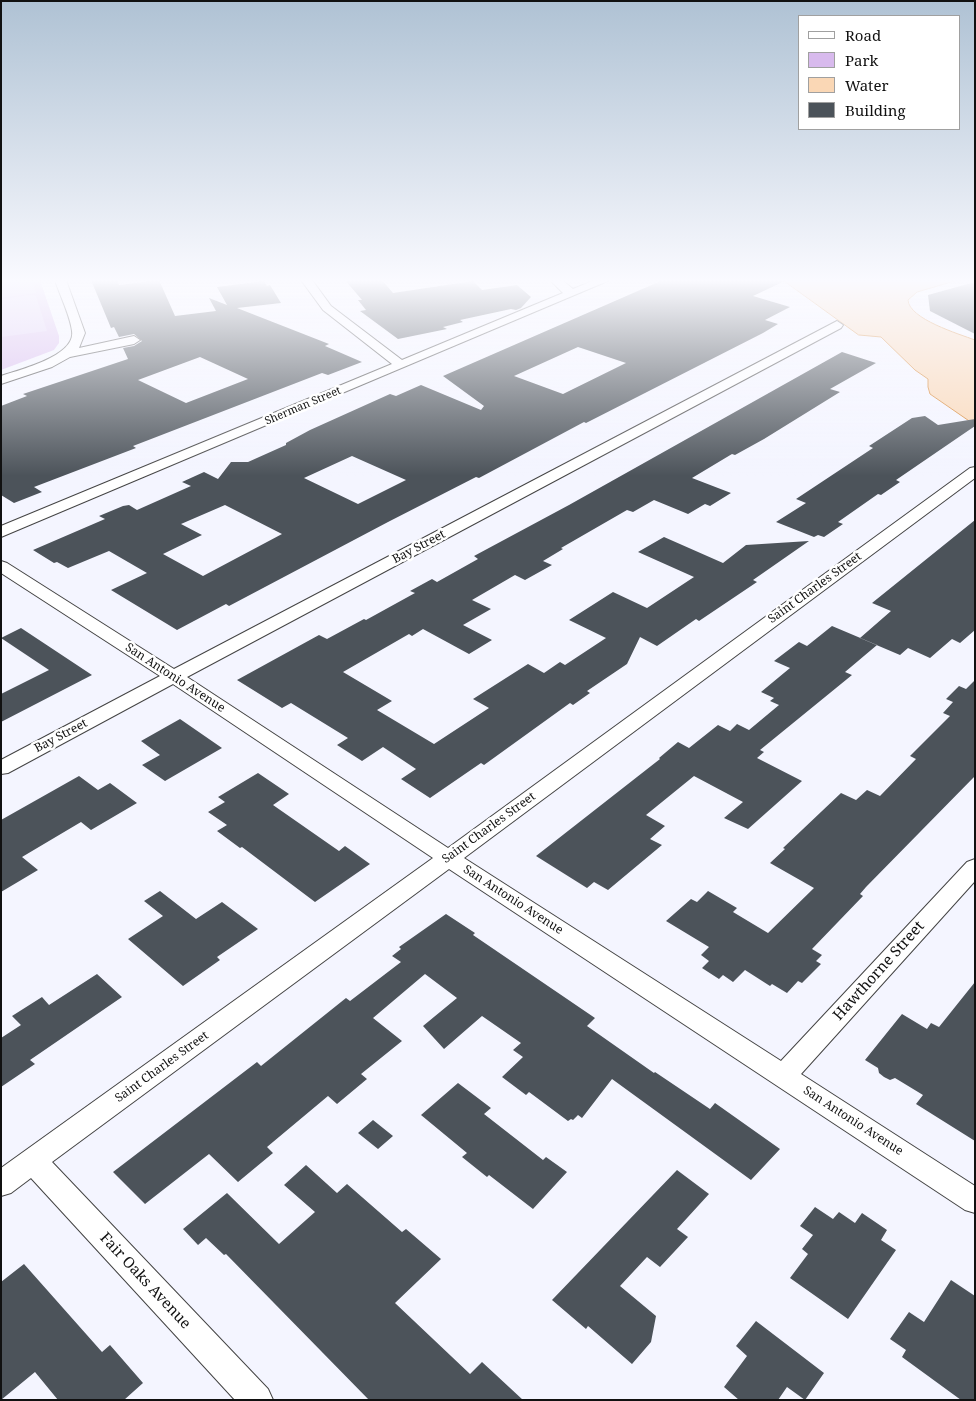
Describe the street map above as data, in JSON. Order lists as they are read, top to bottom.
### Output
{
  "streets": {
    "street": [
      "Sherman Street",
      "Bay Street",
      "Saint Charles Street",
      "San Antonio Avenue",
      "Hawthorne Street",
      "Fair Oaks Avenue"
    ]
  },
  "crossings": [
    ["Bay Street", "San Antonio Avenue"],
    ["Saint Charles Street", "San Antonio Avenue"],
    ["Saint Charles Street", "Fair Oaks Avenue"],
    ["San Antonio Avenue", "Hawthorne Street"]
  ],
  "legend": [
    "Road",
    "Park",
    "Water",
    "Building"
  ]
}
